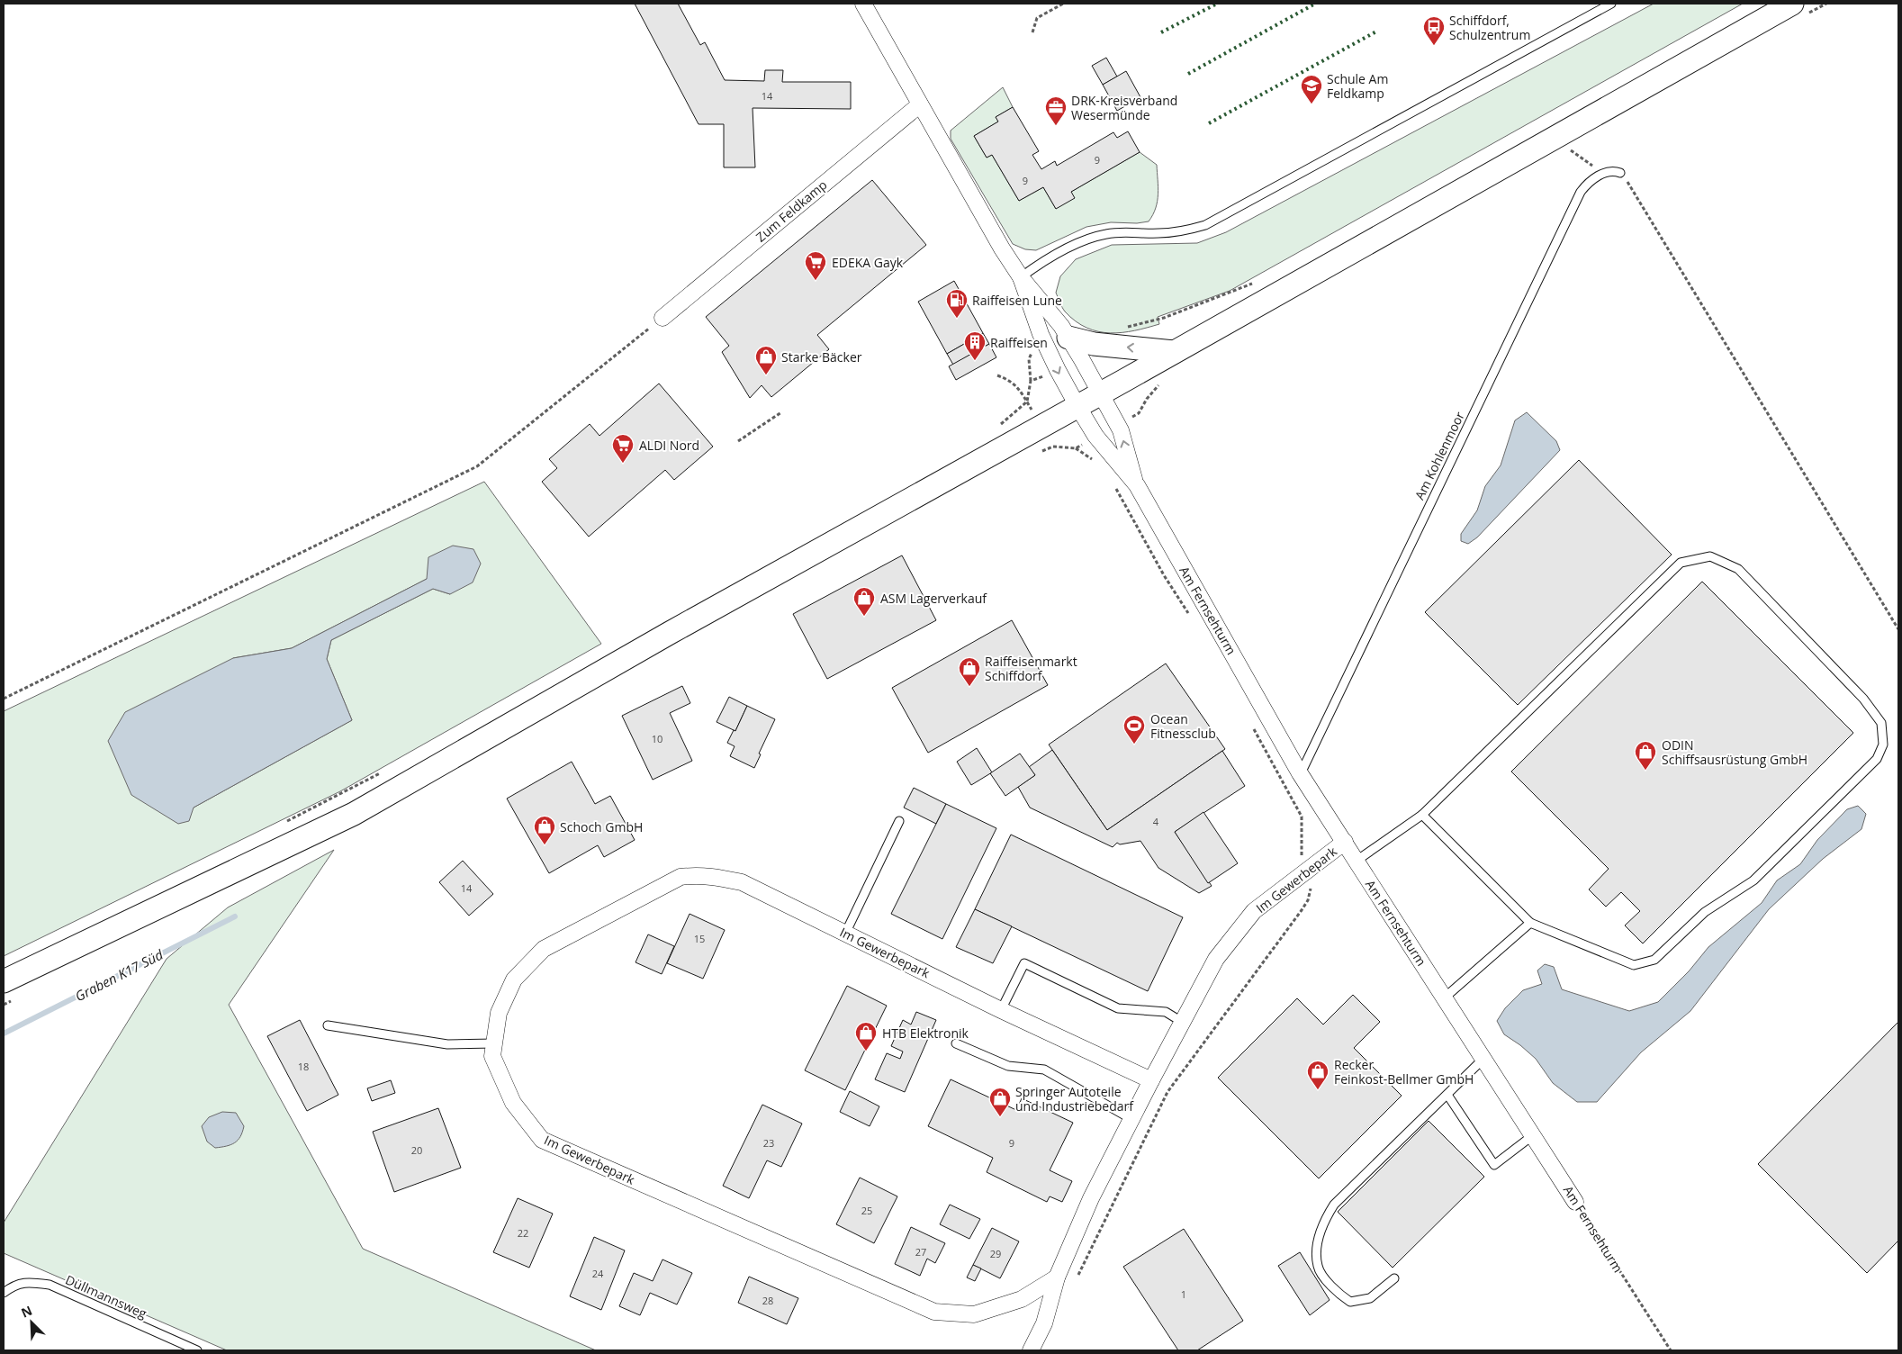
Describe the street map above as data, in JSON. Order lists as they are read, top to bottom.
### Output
{
  "streets": {
    "street": ["Zum Feldkamp", "Am Fernsehturm", "Im Gewerbepark"],
    "lane": ["Am Kohlenmoor", "Düllmannsweg"]
  },
  "crossings": [
    ["Am Kohlenmoor", "Am Fernsehturm"],
    ["Am Fernsehturm", "Im Gewerbepark"]
  ],
  "water": ["Graben K17 Süd"],
  "places": {
    "bus stop": ["Schiffdorf, Schulzentrum"],
    "school or university": ["Schule Am Feldkamp"],
    "office": ["DRK-Kreisverband Wesermünde"],
    "supermarket": ["EDEKA Gayk", "ALDI Nord"],
    "fuel station": ["Raiffeisen Lune"],
    "building": ["Raiffeisen"],
    "shop": [
      "Starke Bäcker",
      "ASM Lagerverkauf",
      "Raiffeisenmarkt Schiffdorf",
      "ODIN Schiffsausrüstung GmbH",
      "Schoch GmbH",
      "HTB Elektronik",
      "Recker Feinkost-Bellmer GmbH",
      "Springer Autoteile und Industriebedarf"
    ],
    "sports": ["Ocean Fitnessclub"]
  },
  "house_numbers": [
    "14",
    "9",
    "9",
    "10",
    "4",
    "14",
    "15",
    "18",
    "23",
    "9",
    "20",
    "25",
    "22",
    "27",
    "29",
    "24",
    "1",
    "28"
  ],
  "north": "top left"
}
